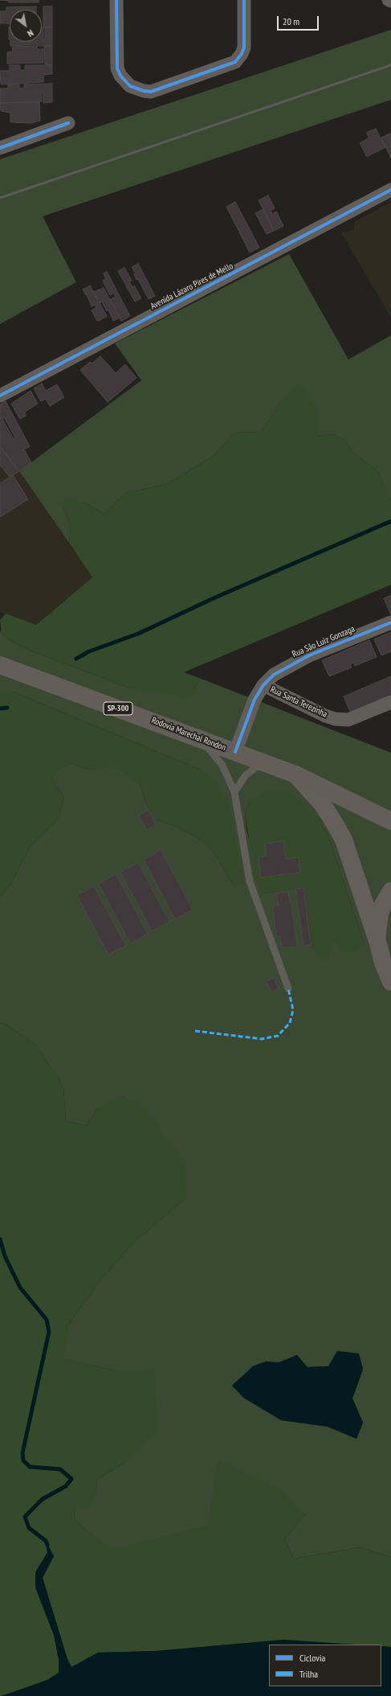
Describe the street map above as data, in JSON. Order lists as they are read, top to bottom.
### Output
{
  "streets": {
    "main road": ["SP-300", "Rodovia Marechal Rondon"],
    "street": ["Avenida Lázaro Pires de Mello", "Rua São Luiz Gonzaga", "Rua Santa Terezinha"]
  },
  "crossings": [
    ["Rua São Luiz Gonzaga", "Rua Santa Terezinha"],
    ["Rua São Luiz Gonzaga", "Rodovia Marechal Rondon"]
  ],
  "legend": ["Ciclovia", "Trilha"],
  "scale_bar": "20 m",
  "north": "bottom right"
}
